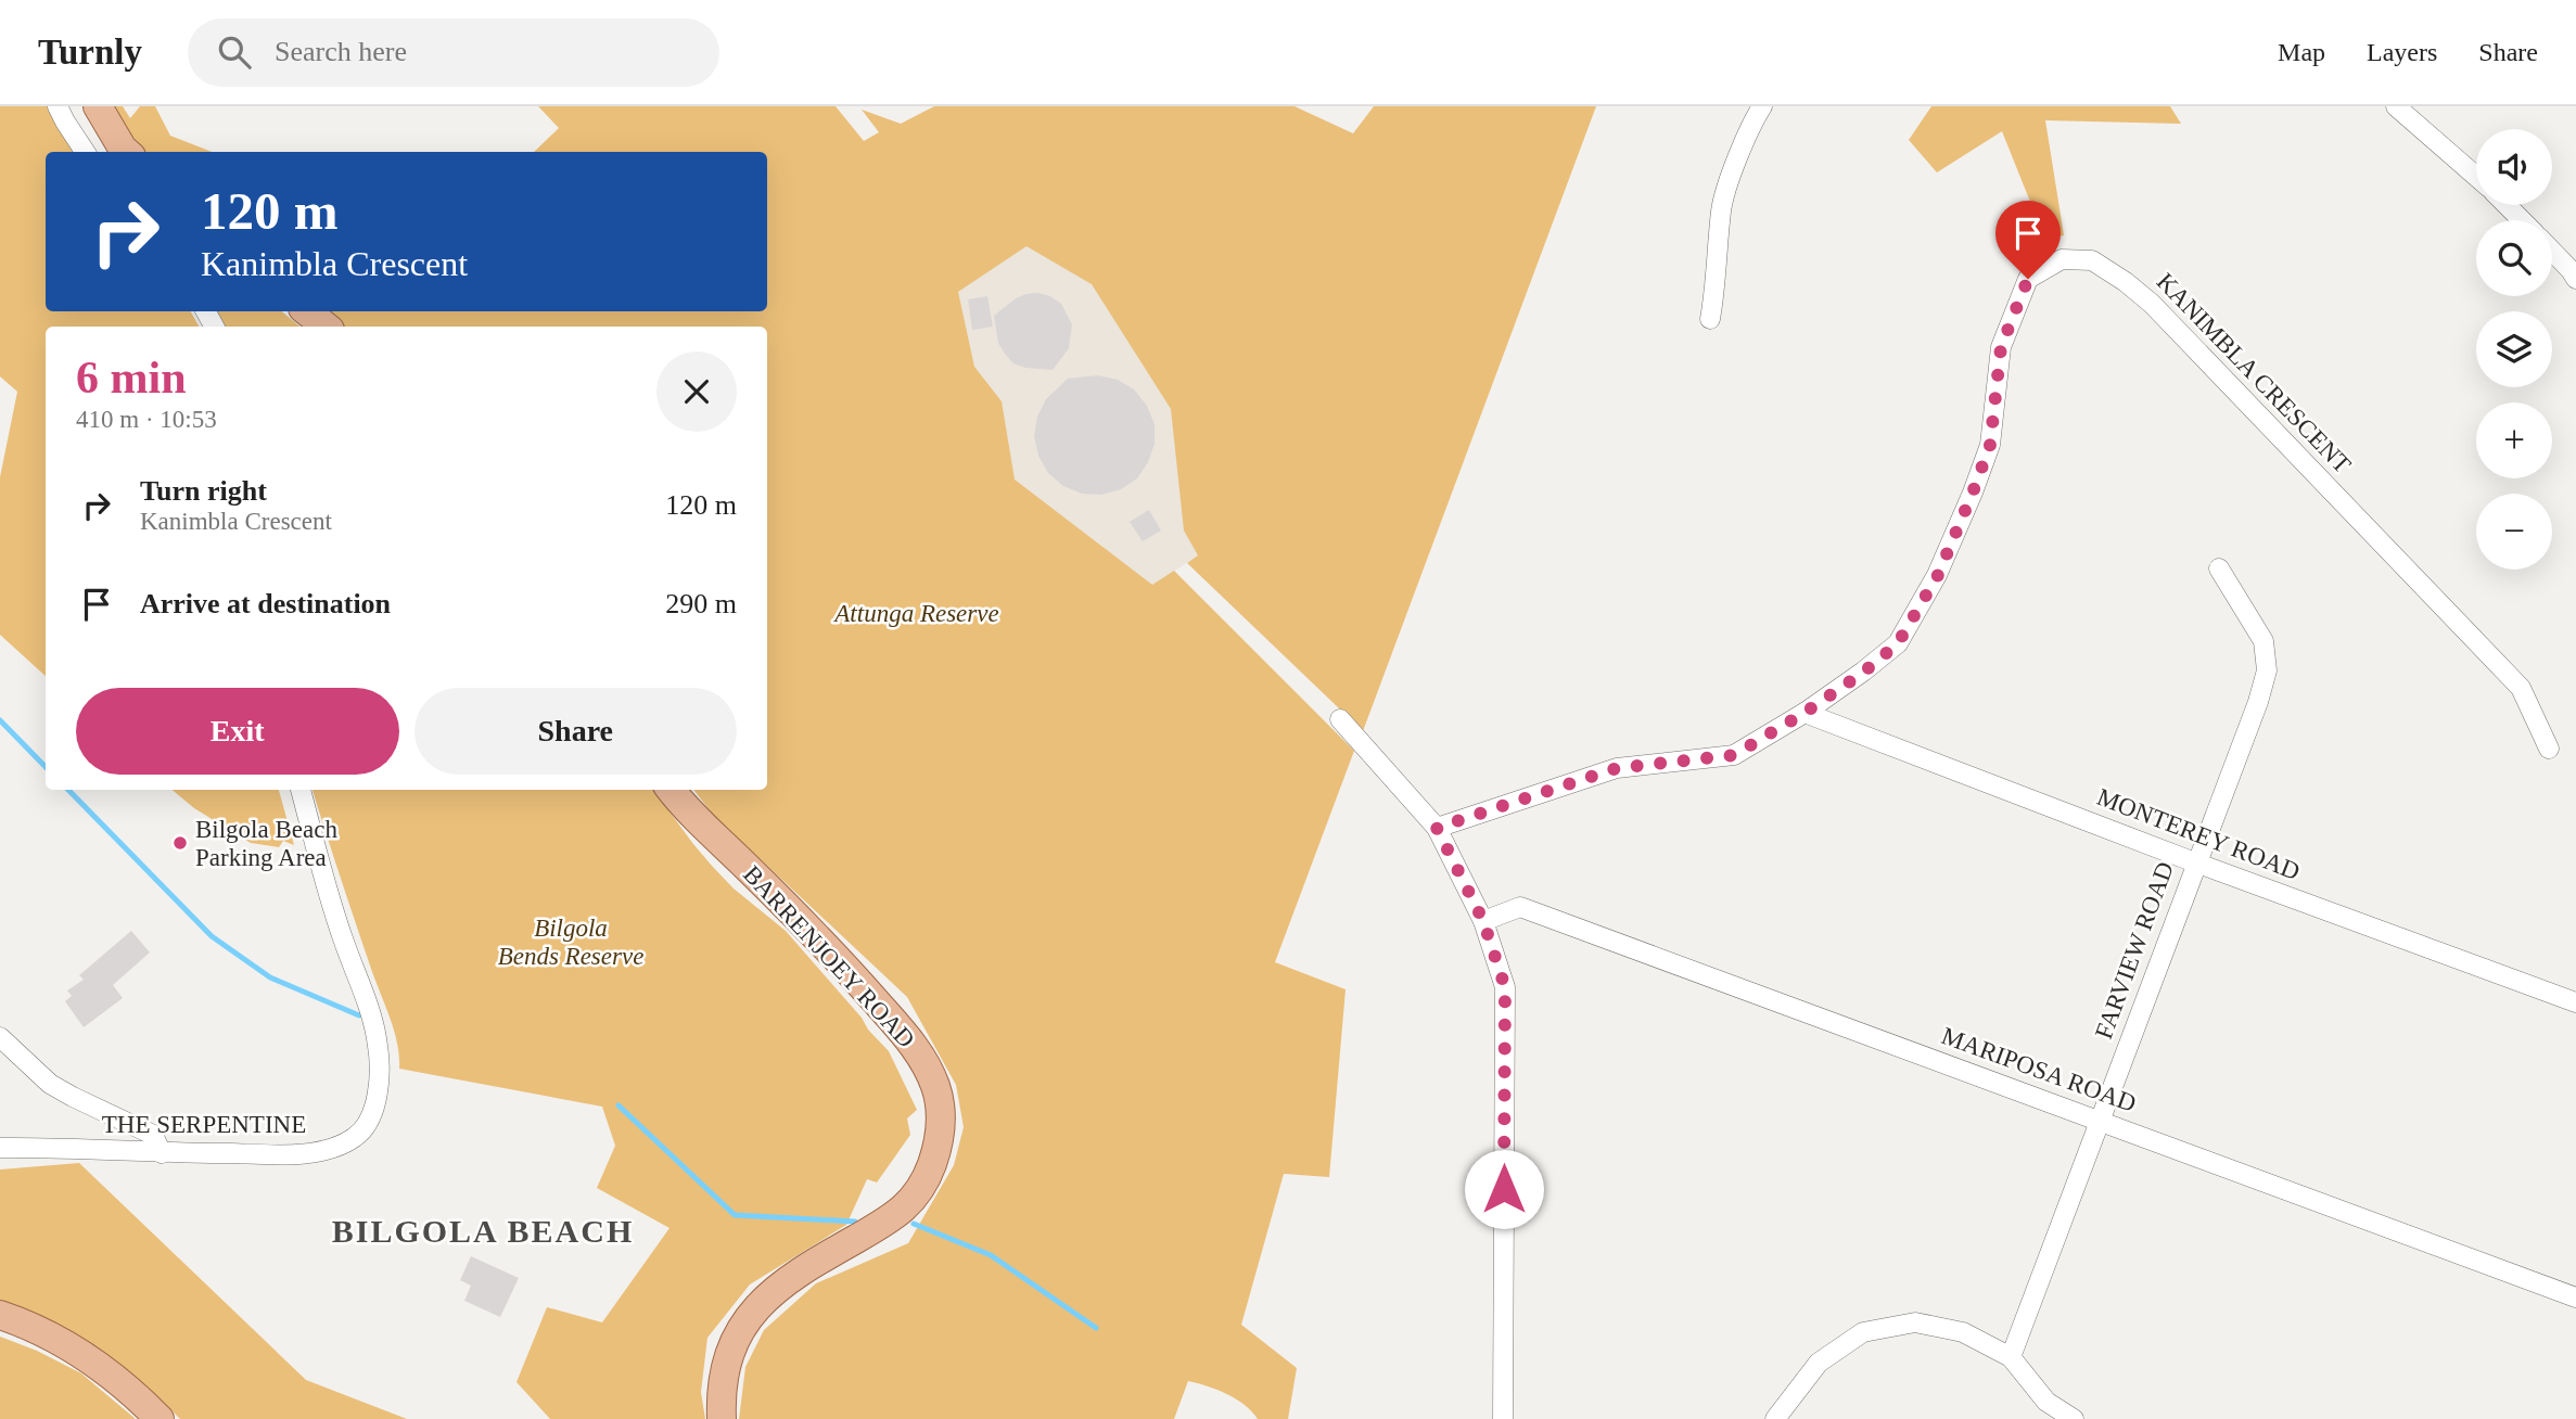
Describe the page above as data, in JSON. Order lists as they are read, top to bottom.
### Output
{
  "streets": {
    "main road": ["BARRENJOEY ROAD"],
    "street": [
      "KANIMBLA CRESCENT",
      "MONTEREY ROAD",
      "FARVIEW ROAD",
      "MARIPOSA ROAD",
      "THE SERPENTINE"
    ]
  },
  "crossings": [
    ["KANIMBLA CRESCENT", "MONTEREY ROAD"],
    ["MONTEREY ROAD", "FARVIEW ROAD"],
    ["FARVIEW ROAD", "MARIPOSA ROAD"]
  ],
  "districts": ["BILGOLA BEACH"],
  "parks": ["Attunga Reserve", "Bilgola Bends Reserve"],
  "places": ["Bilgola Beach Parking Area"],
  "page": {
    "header": "Turnly",
    "search": "Search here",
    "nav": ["Map", "Layers", "Share"],
    "map_buttons": ["+", "−"],
    "turn": ["120 m", "Kanimbla Crescent"],
    "heading": ["6 min", "410 m · 10:53"],
    "list": [
      {
        "name": "Turn right",
        "note": "Kanimbla Crescent",
        "value": "120 m"
      },
      {
        "name": "Arrive at destination",
        "value": "290 m"
      }
    ],
    "buttons": ["Exit", "Share"]
  }
}
